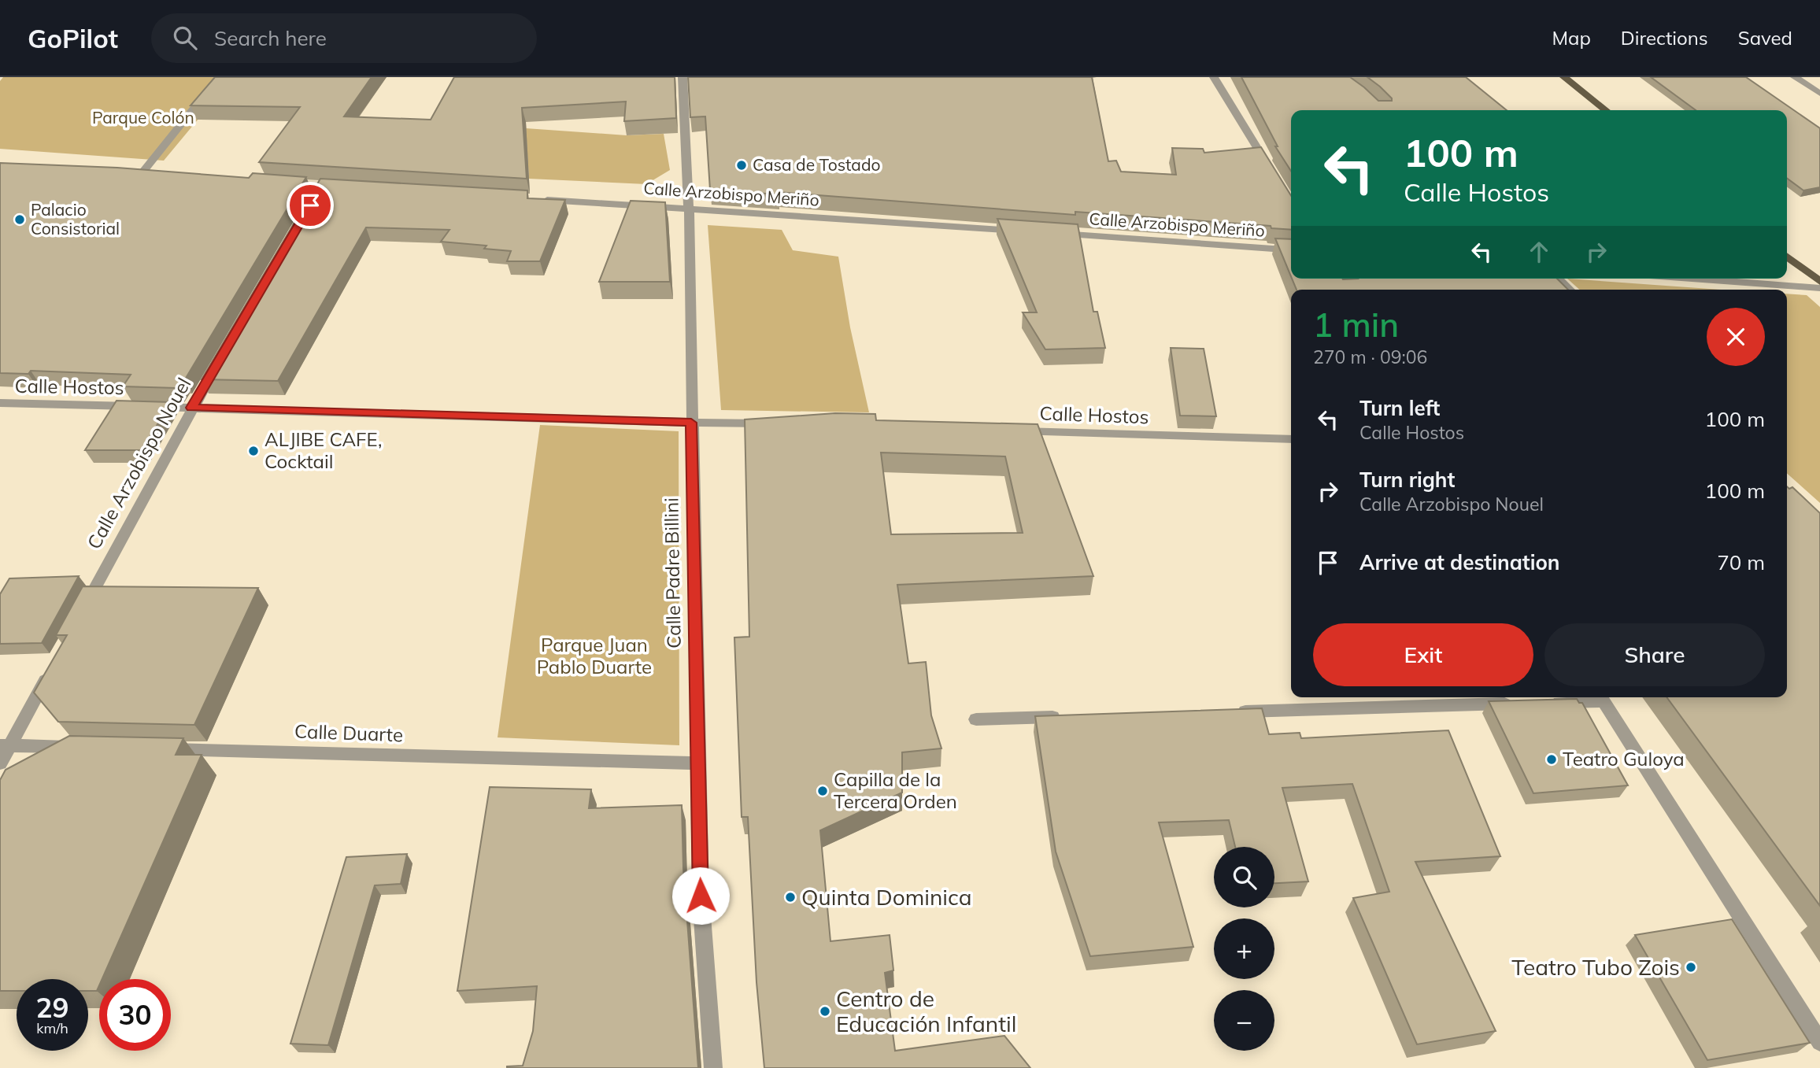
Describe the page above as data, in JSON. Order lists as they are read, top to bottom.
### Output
{
  "streets": {
    "street": [
      "Calle Arzobispo Meriño",
      "Calle Hostos",
      "Calle Arzobispo Nouel",
      "Calle Padre Billini",
      "Calle Duarte"
    ]
  },
  "crossings": [
    ["Calle Arzobispo Meriño", "Calle Padre Billini"],
    ["Calle Hostos", "Calle Arzobispo Nouel"],
    ["Calle Hostos", "Calle Padre Billini"],
    ["Calle Padre Billini", "Calle Duarte"]
  ],
  "parks": ["Parque Colón", "Parque Juan Pablo Duarte"],
  "places": [
    "Casa de Tostado",
    "Palacio Consistorial",
    "ALJIBE CAFE, Cocktail",
    "Teatro Guloya",
    "Capilla de la Tercera Orden",
    "Quinta Dominica",
    "Teatro Tubo Zois",
    "Centro de Educación Infantil"
  ],
  "page": {
    "header": "GoPilot",
    "search": "Search here",
    "nav": ["Map", "Directions", "Saved"],
    "turn": ["100 m", "Calle Hostos"],
    "heading": ["1 min", "270 m · 09:06"],
    "list": [
      {
        "name": "Turn left",
        "note": "Calle Hostos",
        "value": "100 m"
      },
      {
        "name": "Turn right",
        "note": "Calle Arzobispo Nouel",
        "value": "100 m"
      },
      {
        "name": "Arrive at destination",
        "value": "70 m"
      }
    ],
    "buttons": ["Exit", "Share"],
    "map_buttons": ["+", "−"],
    "speed": "29 km/h",
    "limit": "30"
  }
}
